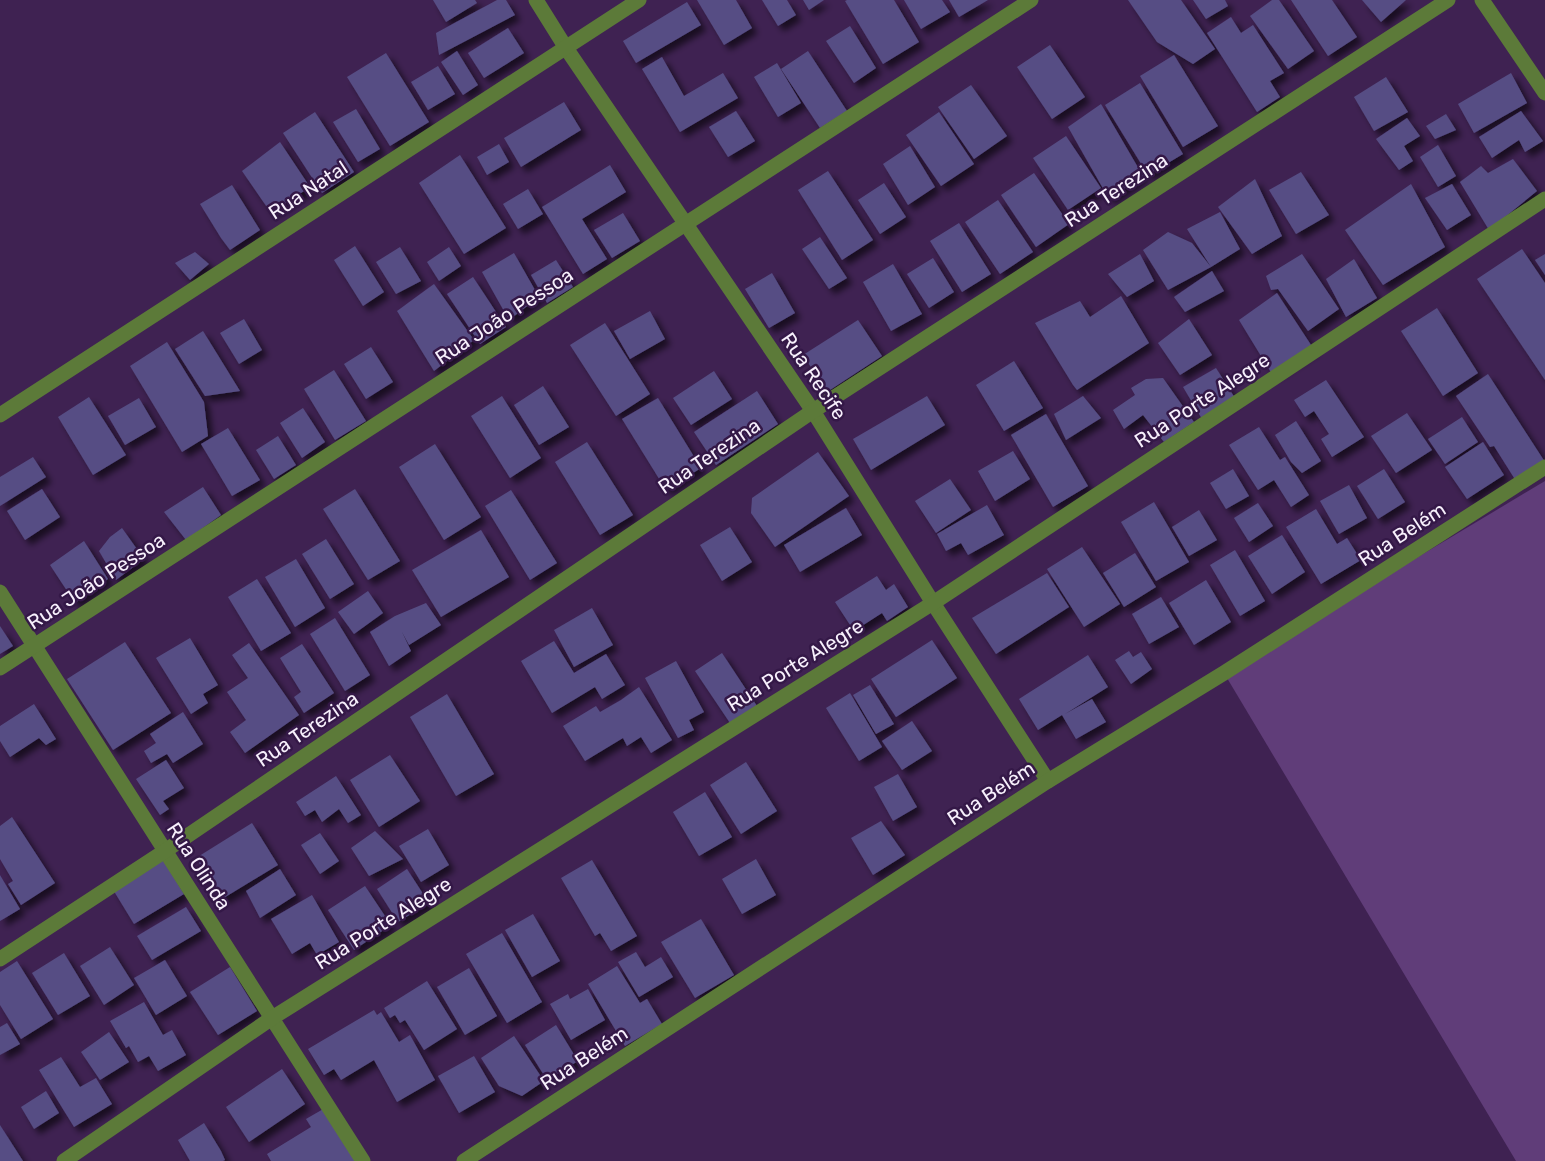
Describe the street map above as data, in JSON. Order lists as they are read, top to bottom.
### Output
{
  "streets": {
    "street": [
      "Rua Natal",
      "Rua Terezina",
      "Rua João Pessoa",
      "Rua Recife",
      "Rua Porte Alegre",
      "Rua Belém",
      "Rua Olinda"
    ]
  },
  "crossings": [
    ["Rua Natal", "Rua Recife"],
    ["Rua Terezina", "Rua Recife"],
    ["Rua Terezina", "Rua Olinda"],
    ["Rua João Pessoa", "Rua Recife"],
    ["Rua João Pessoa", "Rua Olinda"],
    ["Rua Recife", "Rua Porte Alegre"],
    ["Rua Recife", "Rua Belém"],
    ["Rua Porte Alegre", "Rua Olinda"]
  ]
}
